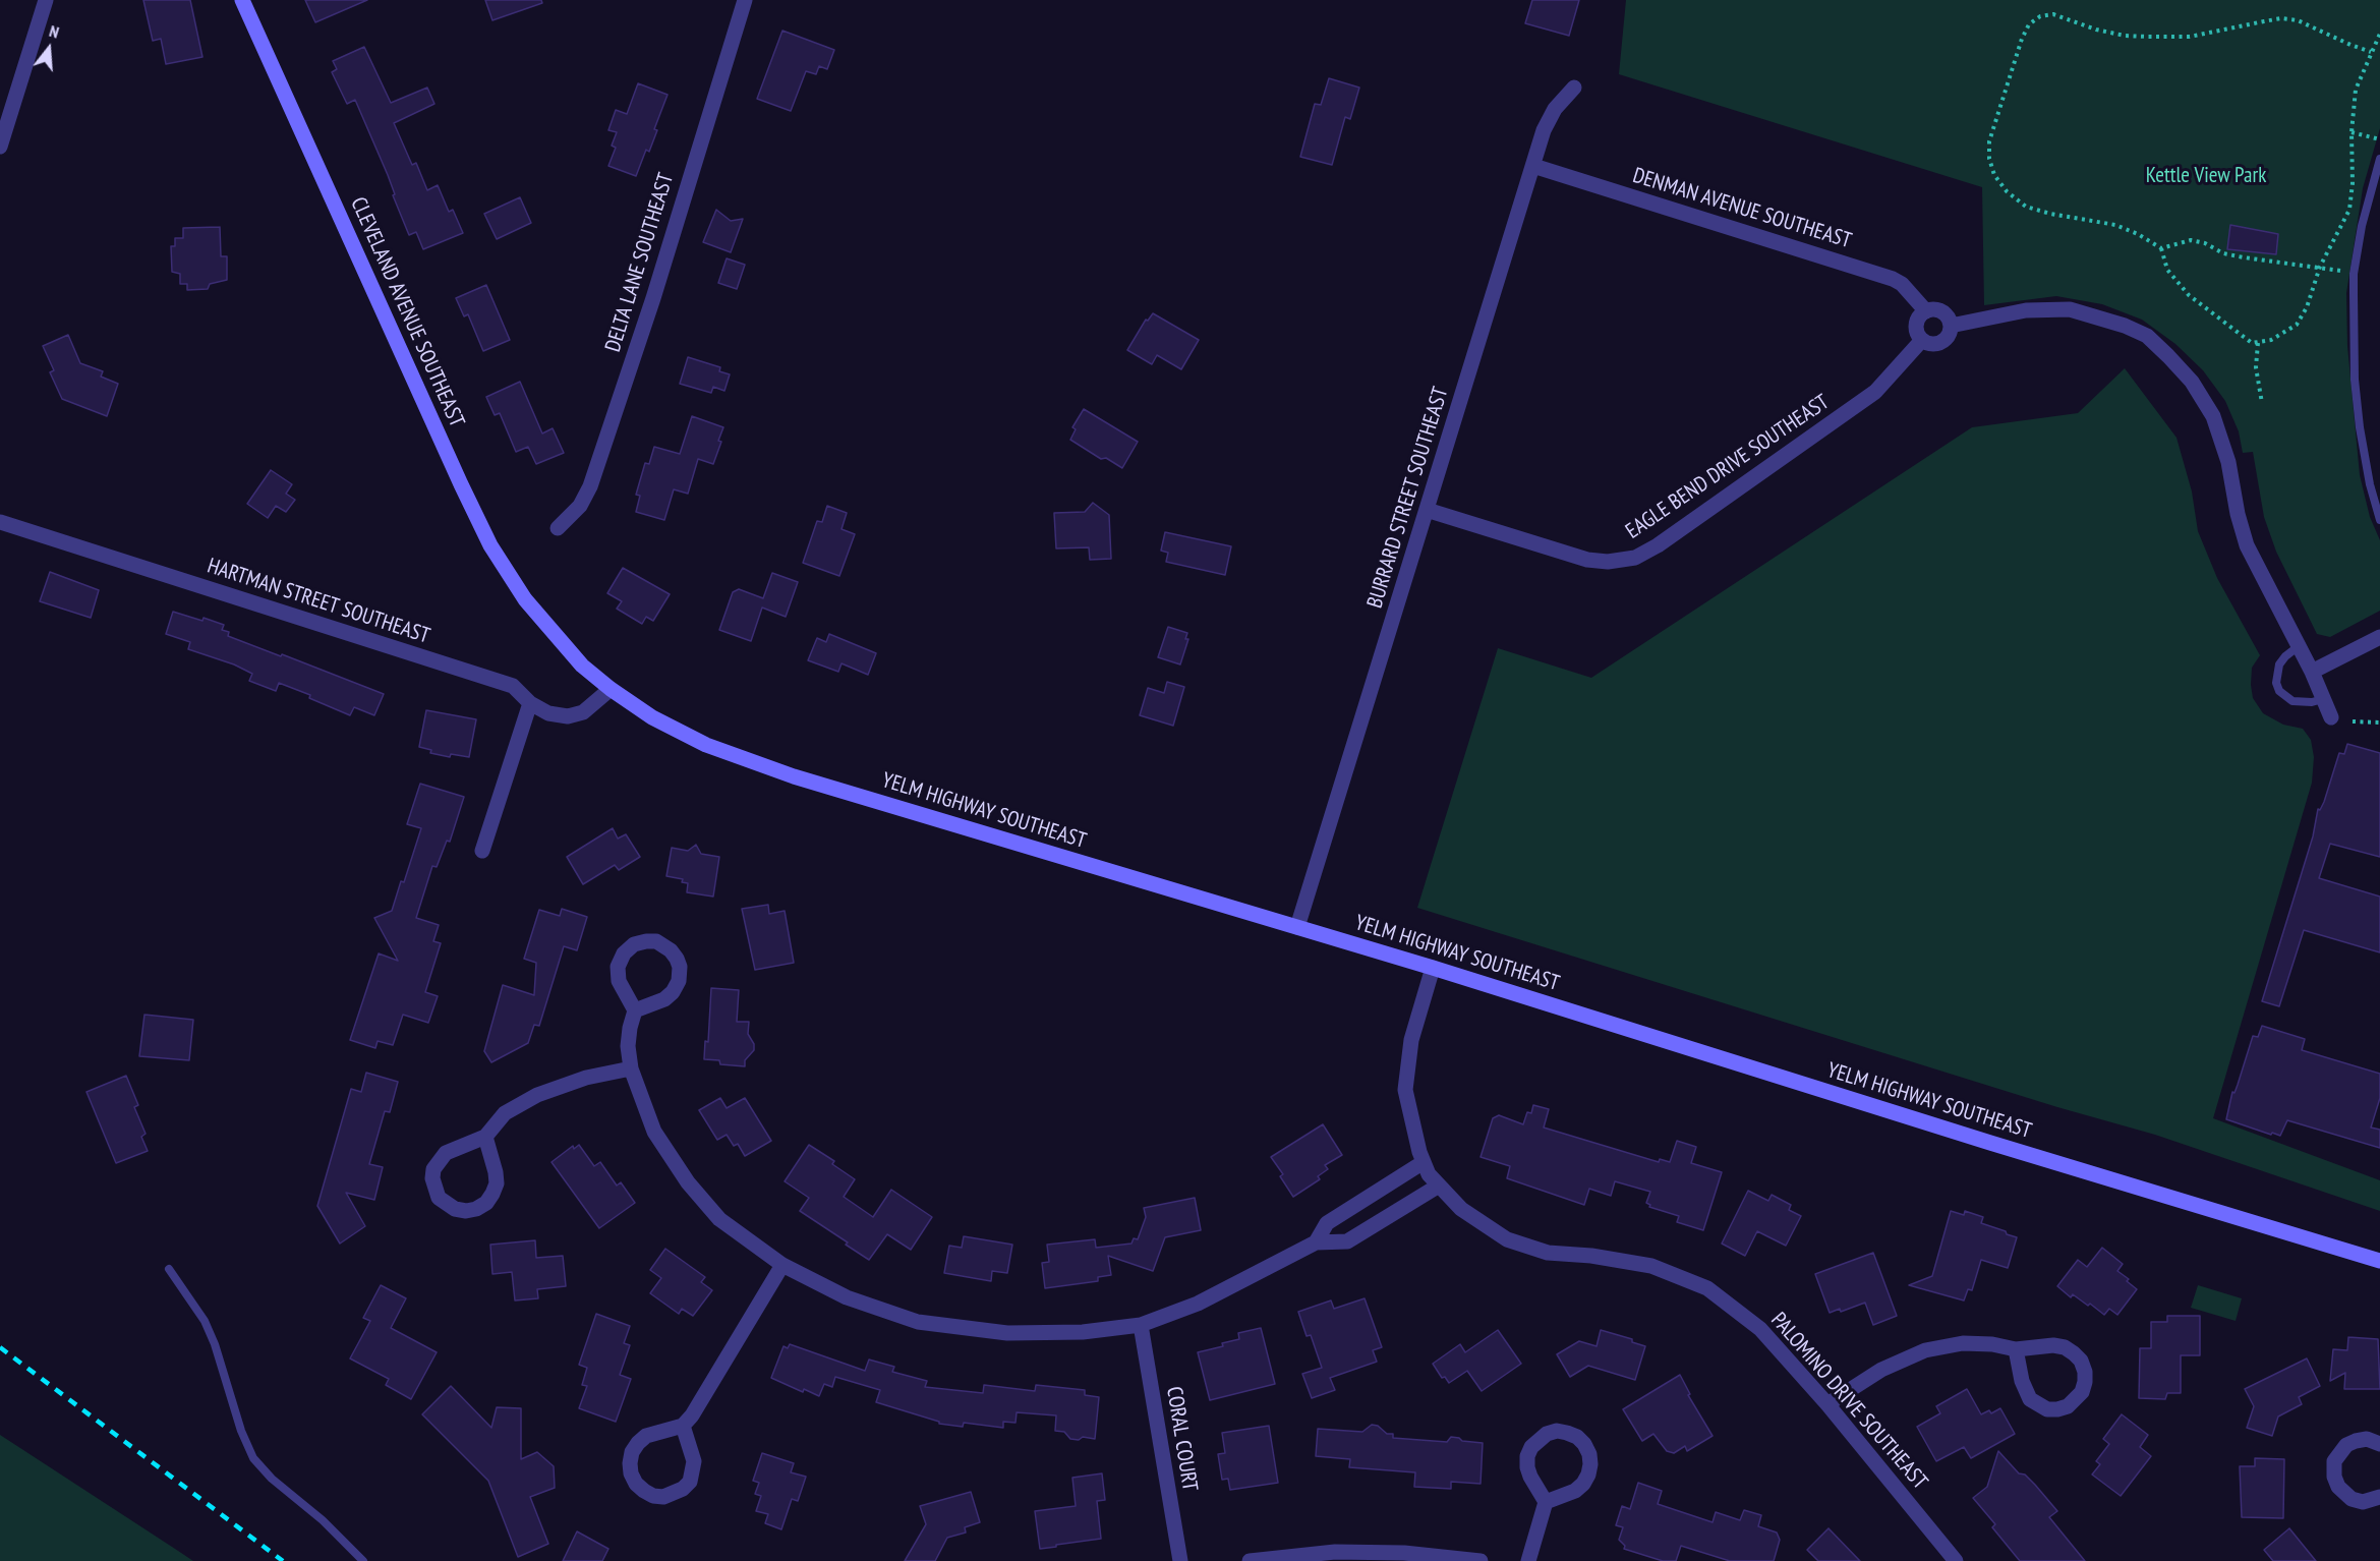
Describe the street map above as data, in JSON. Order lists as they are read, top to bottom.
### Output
{
  "streets": {
    "main road": ["CLEVELAND AVENUE SOUTHEAST", "YELM HIGHWAY SOUTHEAST"],
    "street": [
      "DENMAN AVENUE SOUTHEAST",
      "DELTA LANE SOUTHEAST",
      "EAGLE BEND DRIVE SOUTHEAST",
      "BURRARD STREET SOUTHEAST",
      "HARTMAN STREET SOUTHEAST",
      "PALOMINO DRIVE SOUTHEAST",
      "CORAL COURT"
    ]
  },
  "crossings": [
    ["DENMAN AVENUE SOUTHEAST", "EAGLE BEND DRIVE SOUTHEAST"],
    ["DENMAN AVENUE SOUTHEAST", "BURRARD STREET SOUTHEAST"],
    ["CLEVELAND AVENUE SOUTHEAST", "YELM HIGHWAY SOUTHEAST"],
    ["EAGLE BEND DRIVE SOUTHEAST", "BURRARD STREET SOUTHEAST"],
    ["BURRARD STREET SOUTHEAST", "YELM HIGHWAY SOUTHEAST"],
    ["HARTMAN STREET SOUTHEAST", "YELM HIGHWAY SOUTHEAST"],
    ["YELM HIGHWAY SOUTHEAST", "PALOMINO DRIVE SOUTHEAST"]
  ],
  "parks": ["Kettle View Park"],
  "north": "top"
}
